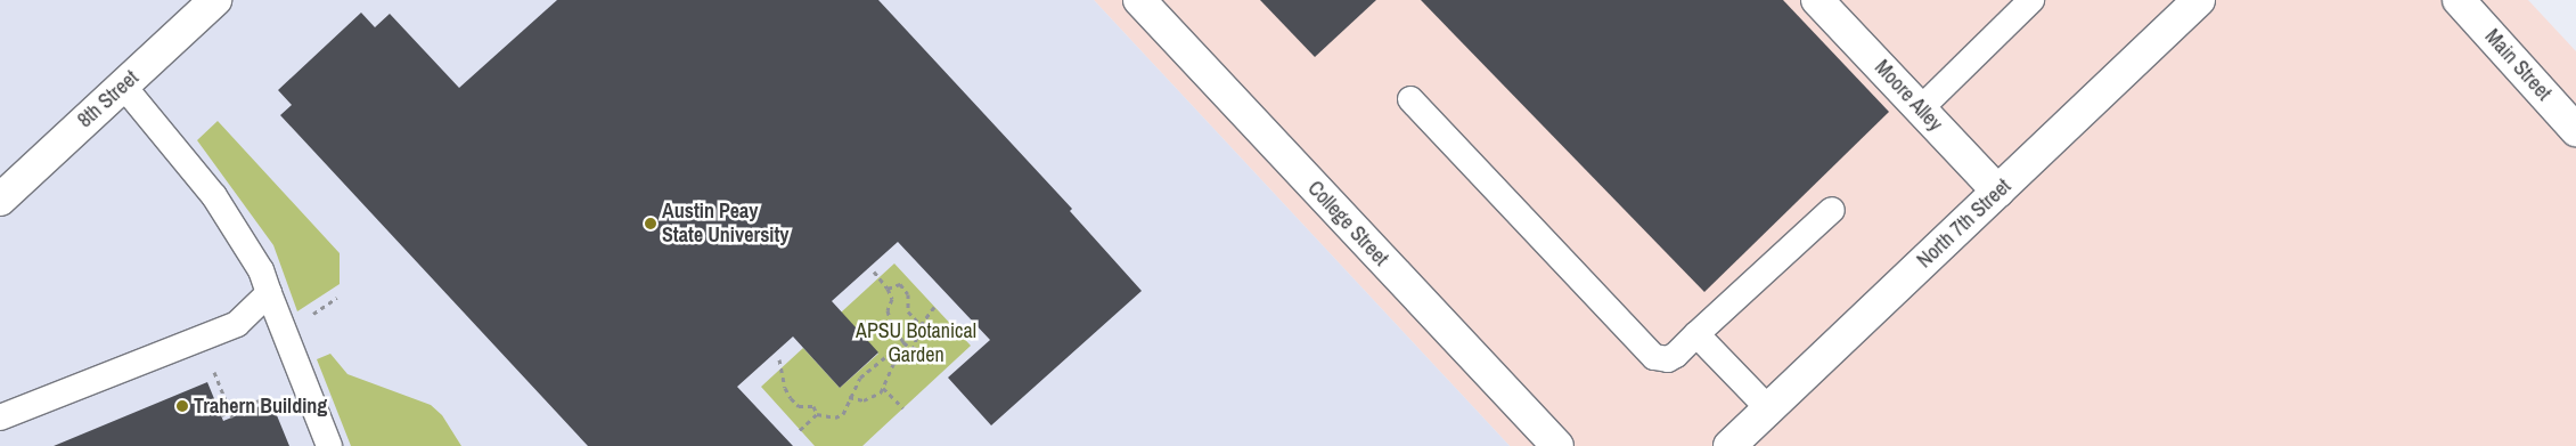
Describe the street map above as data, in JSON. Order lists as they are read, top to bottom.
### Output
{
  "streets": {
    "street": [
      "Main Street",
      "Moore Alley",
      "8th Street",
      "College Street",
      "North 7th Street"
    ]
  },
  "crossings": [
    ["Moore Alley", "North 7th Street"]
  ],
  "parks": ["APSU Botanical Garden"],
  "places": ["Austin Peay State University", "Trahern Building"]
}
